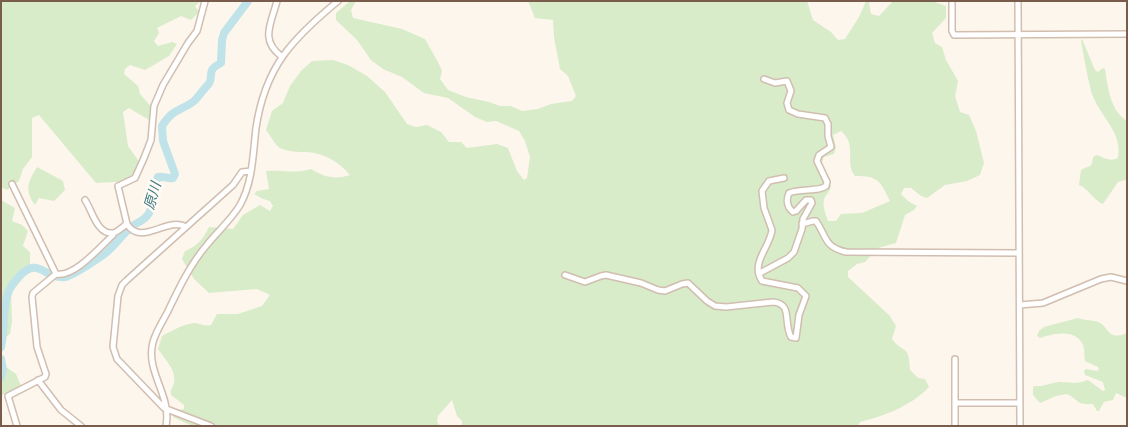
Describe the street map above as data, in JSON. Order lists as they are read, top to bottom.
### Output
{
  "water": ["原川"]
}
